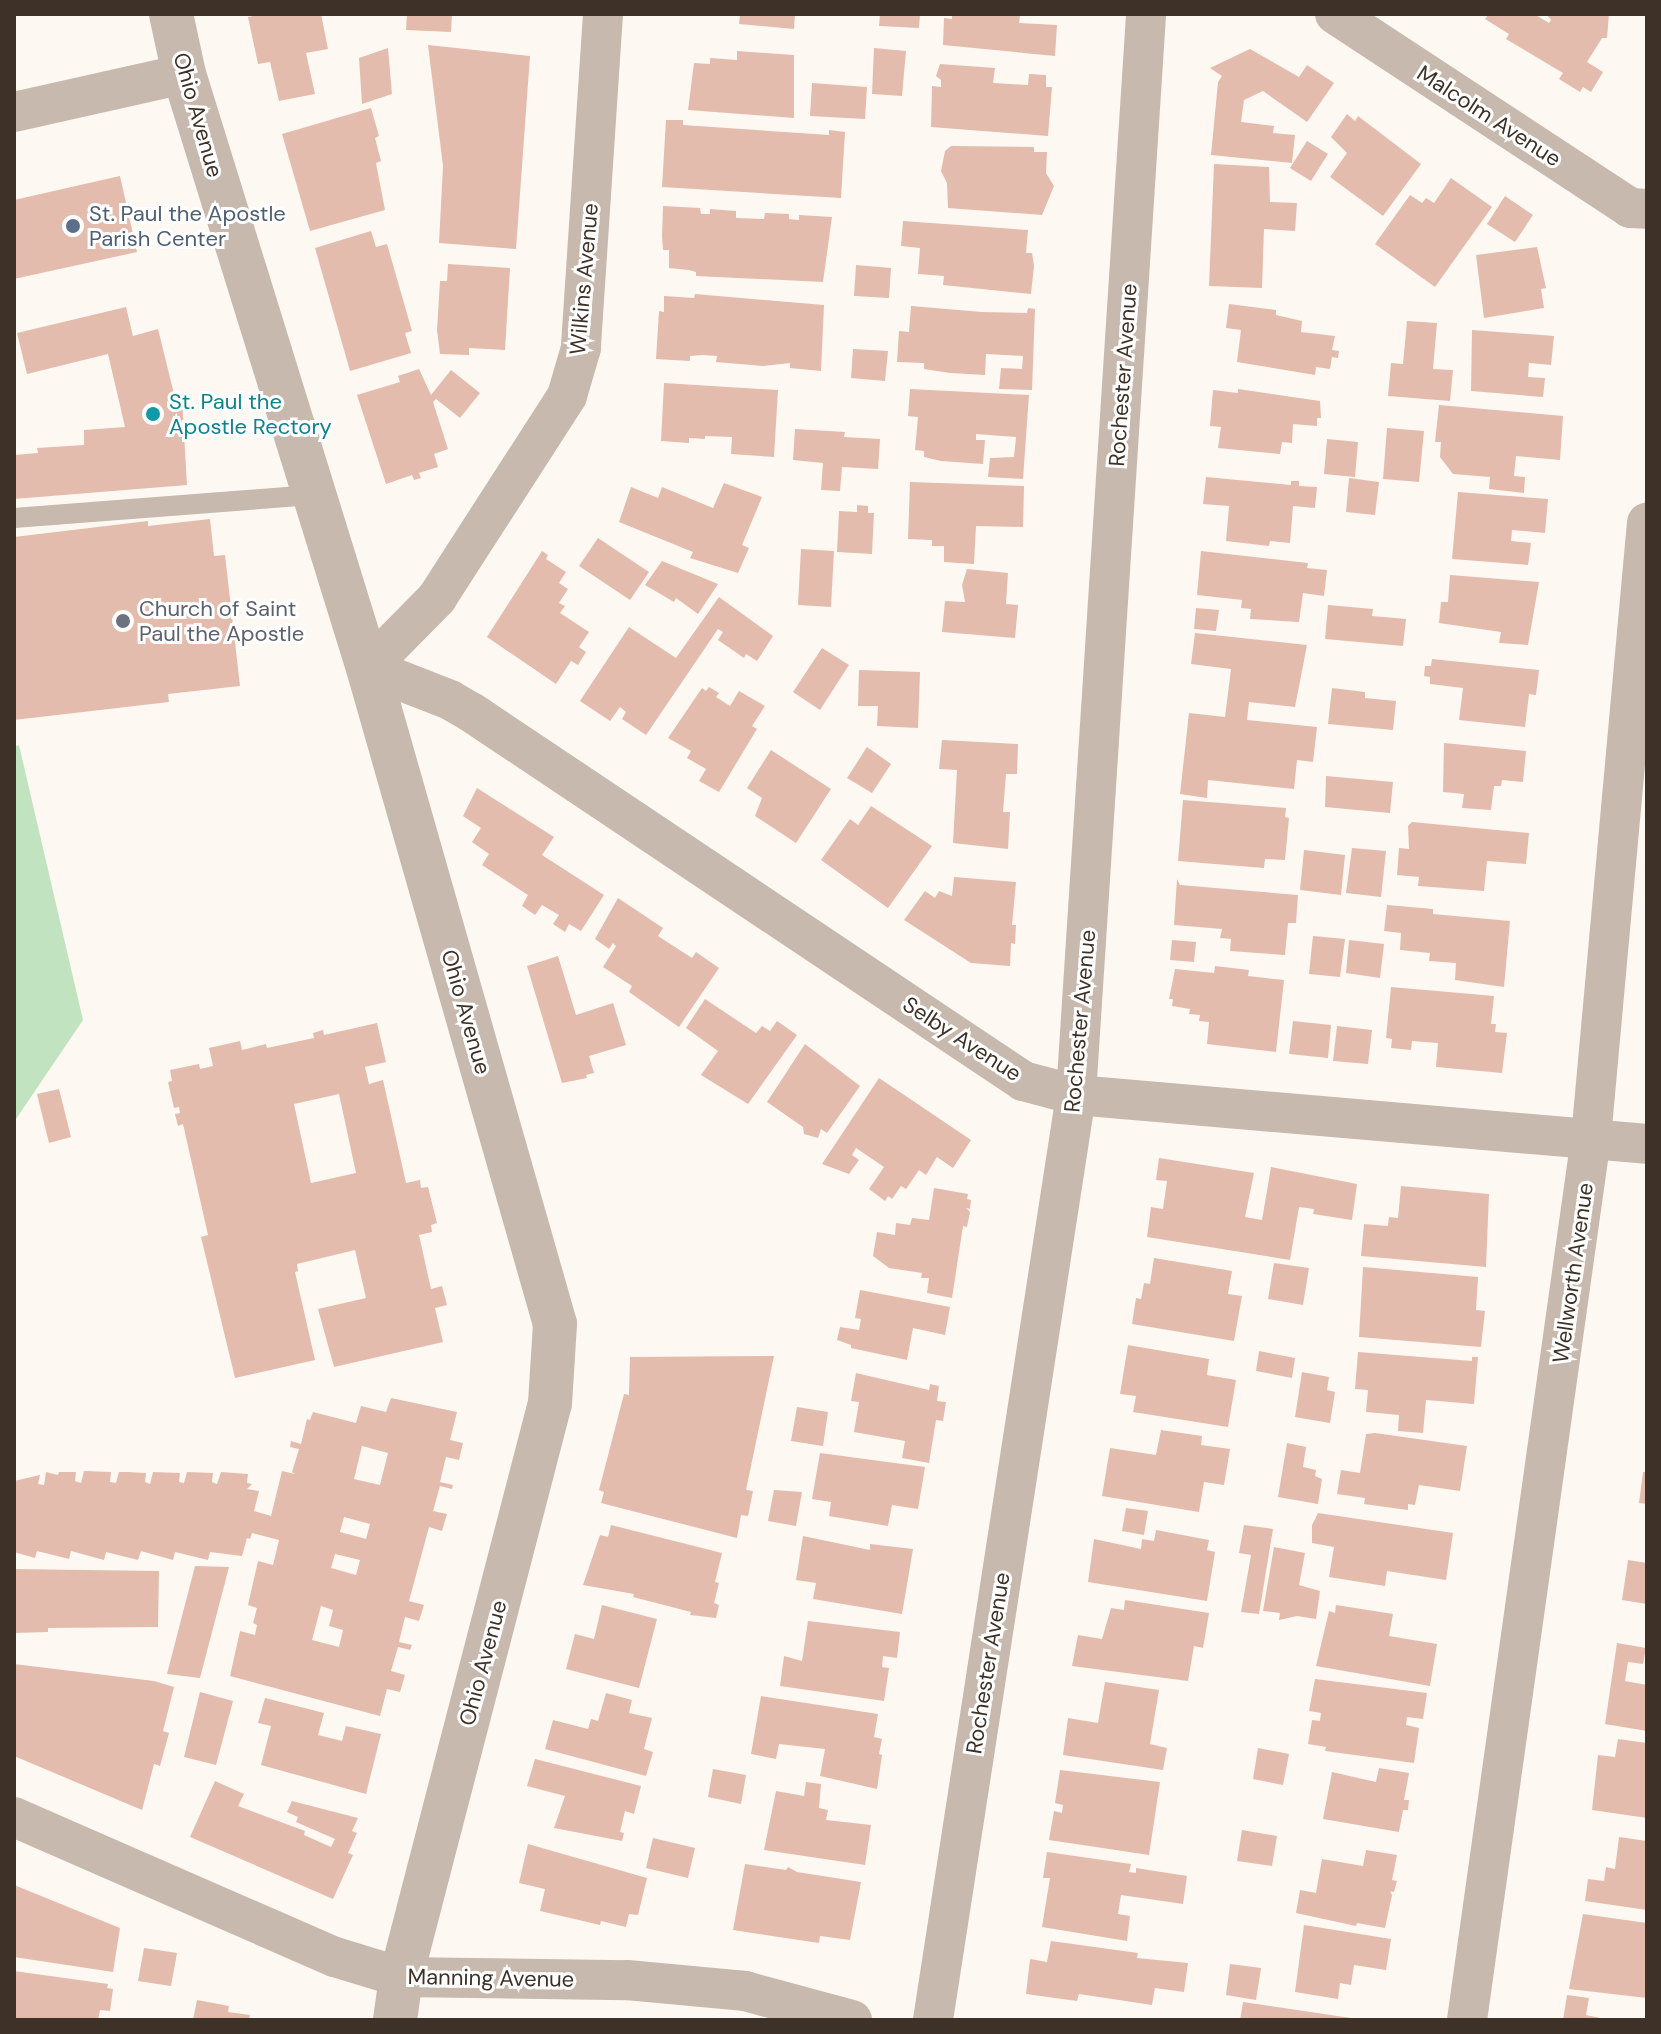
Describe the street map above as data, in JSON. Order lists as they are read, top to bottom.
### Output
{
  "streets": {
    "street": [
      "Ohio Avenue",
      "Malcolm Avenue",
      "Wilkins Avenue",
      "Rochester Avenue",
      "Selby Avenue",
      "Wellworth Avenue",
      "Manning Avenue"
    ]
  },
  "crossings": [
    ["Ohio Avenue", "Wilkins Avenue"],
    ["Ohio Avenue", "Selby Avenue"],
    ["Ohio Avenue", "Manning Avenue"],
    ["Wilkins Avenue", "Selby Avenue"],
    ["Rochester Avenue", "Selby Avenue"],
    ["Selby Avenue", "Wellworth Avenue"]
  ],
  "places": ["St. Paul the Apostle Parish Center", "St. Paul the Apostle Rectory", "Church of Saint Paul the Apostle"]
}
